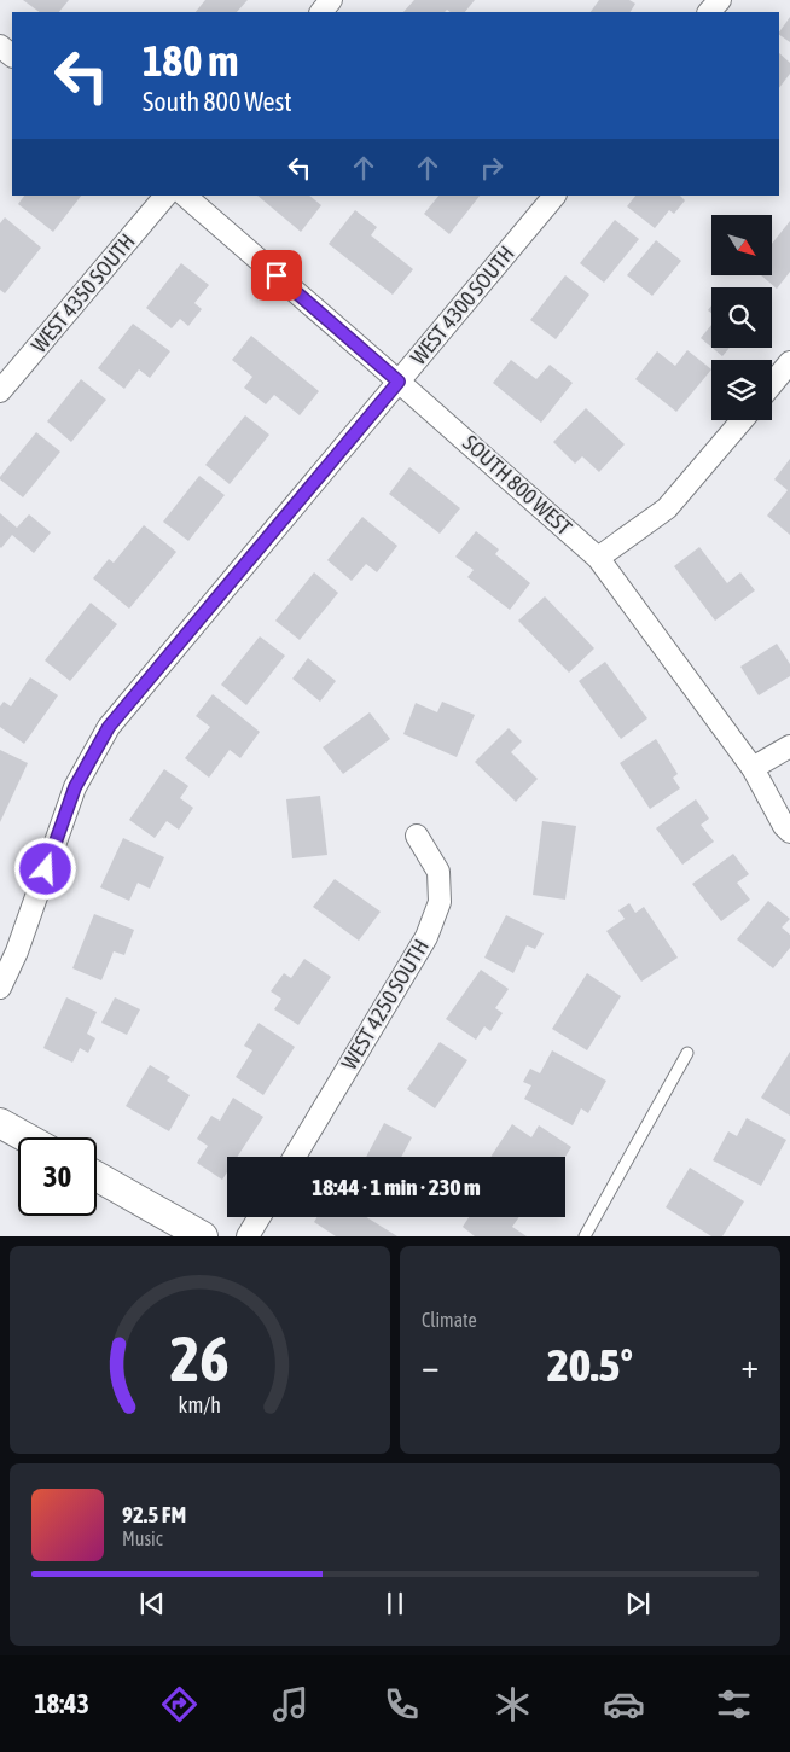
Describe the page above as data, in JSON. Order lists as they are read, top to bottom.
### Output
{
  "streets": {
    "street": [
      "WEST 4350 SOUTH",
      "WEST 4300 SOUTH",
      "SOUTH 800 WEST",
      "WEST 4250 SOUTH"
    ]
  },
  "crossings": [
    ["WEST 4300 SOUTH", "SOUTH 800 WEST"]
  ],
  "north": "bottom right",
  "page": {
    "turn": ["180 m", "South 800 West"],
    "limit": "30",
    "trip": "18:44 · 1 min · 230 m",
    "tile": "Climate",
    "heat": ["−", "20.5°", "+"],
    "song": ["92.5 FM", "Music"],
    "tabs": "18:43",
    "gauge": ["26", "km/h"]
  }
}
